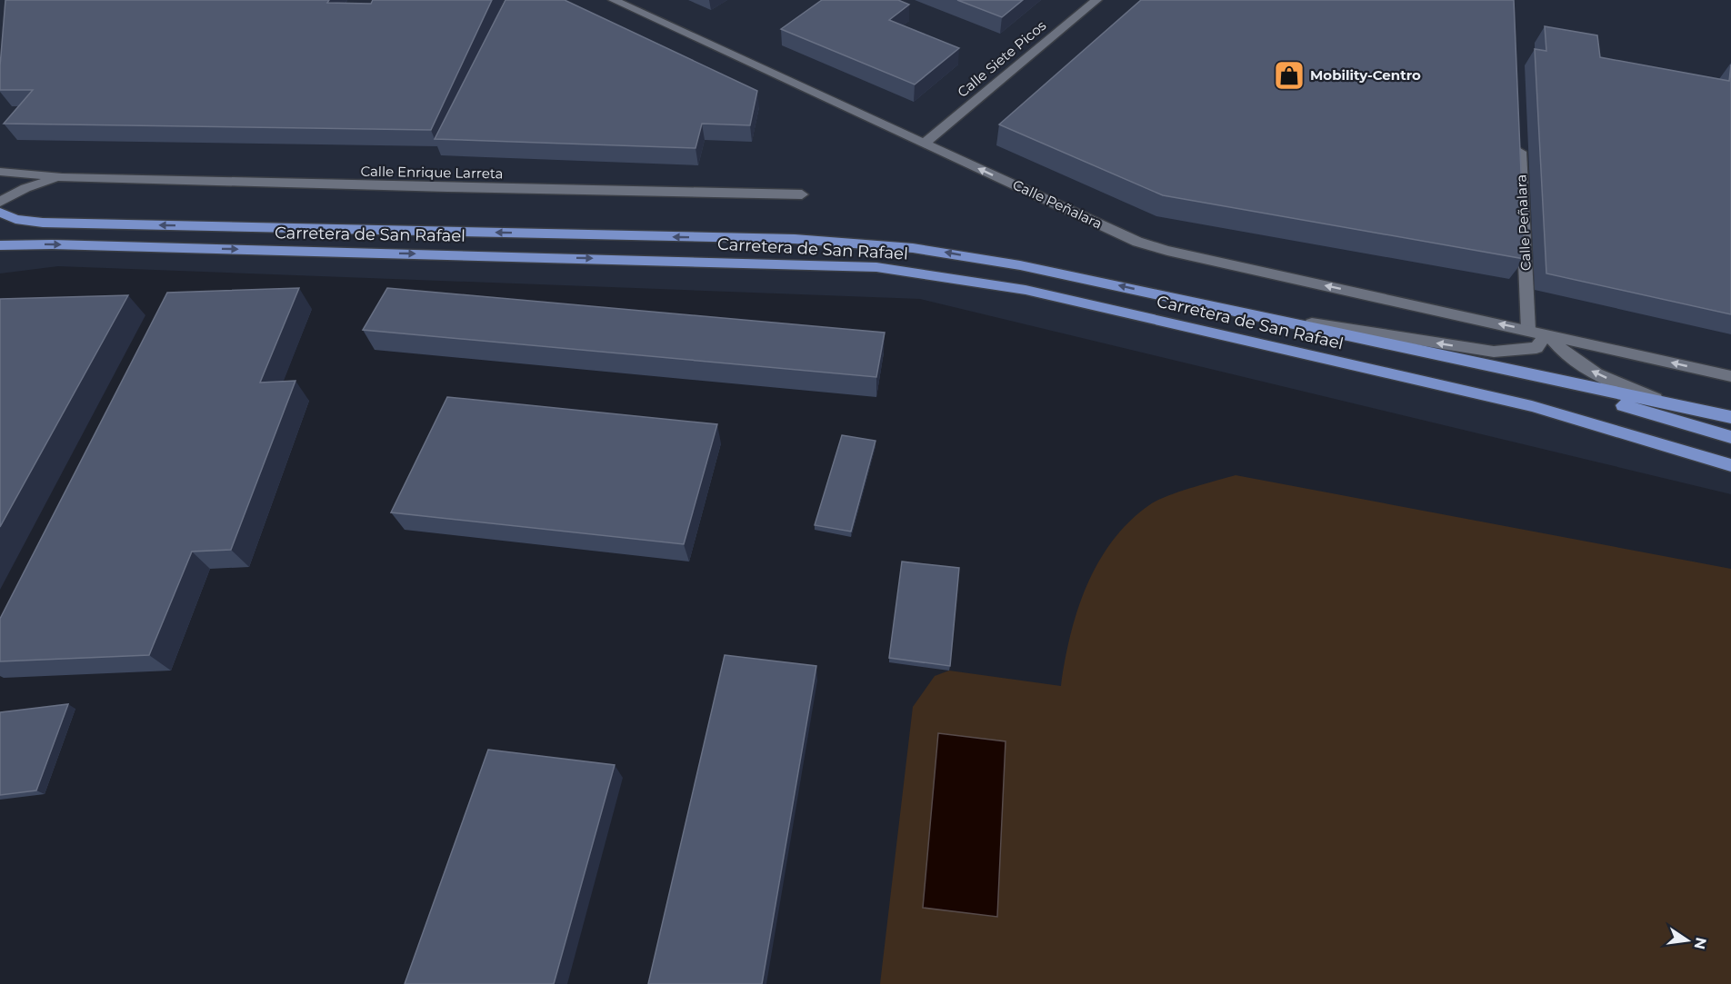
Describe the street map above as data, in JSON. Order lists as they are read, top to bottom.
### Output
{
  "streets": {
    "main road": ["Carretera de San Rafael"],
    "street": ["Calle Siete Picos", "Calle Enrique Larreta", "Calle Peñalara"]
  },
  "crossings": [
    ["Calle Siete Picos", "Calle Peñalara"]
  ],
  "places": {
    "shop": ["Mobility-Centro"]
  },
  "north": "right"
}
